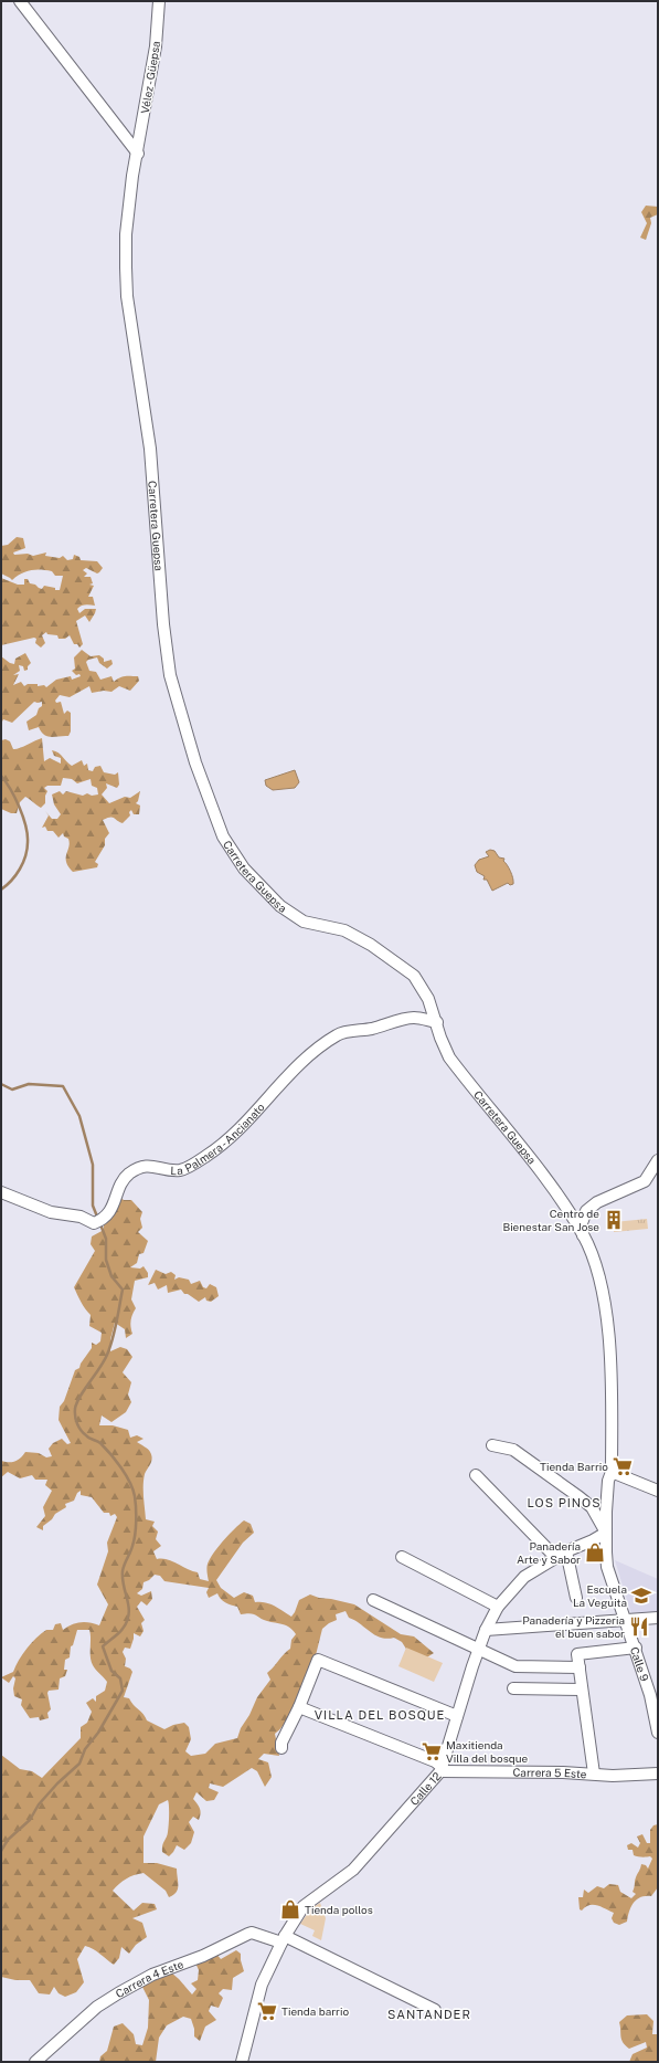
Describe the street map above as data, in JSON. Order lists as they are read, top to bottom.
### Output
{
  "streets": {
    "street": [
      "Vélez - Güepsa",
      "Carretera Guepsa",
      "La Palmera - Ancianato",
      "Calle 9",
      "Carrera 5 Este",
      "Calle 12",
      "Carrera 4 Este"
    ]
  },
  "crossings": [
    ["Vélez - Güepsa", "Carretera Guepsa"],
    ["Carretera Guepsa", "La Palmera - Ancianato"],
    ["Calle 9", "Calle 12"],
    ["Carrera 5 Este", "Calle 12"],
    ["Calle 12", "Carrera 4 Este"]
  ],
  "districts": ["LOS PINOS", "VILLA DEL BOSQUE", "SANTANDER"],
  "places": {
    "building": ["Centro de Bienestar San Jose"],
    "supermarket": ["Tienda Barrio", "Maxitienda Villa del bosque", "Tienda barrio"],
    "shop": ["Panadería Arte y Sabor", "Tienda pollos"],
    "school or university": ["Escuela La Veguita"],
    "restaurant": ["Panadería y Pizzeria el buen sabor"]
  }
}
